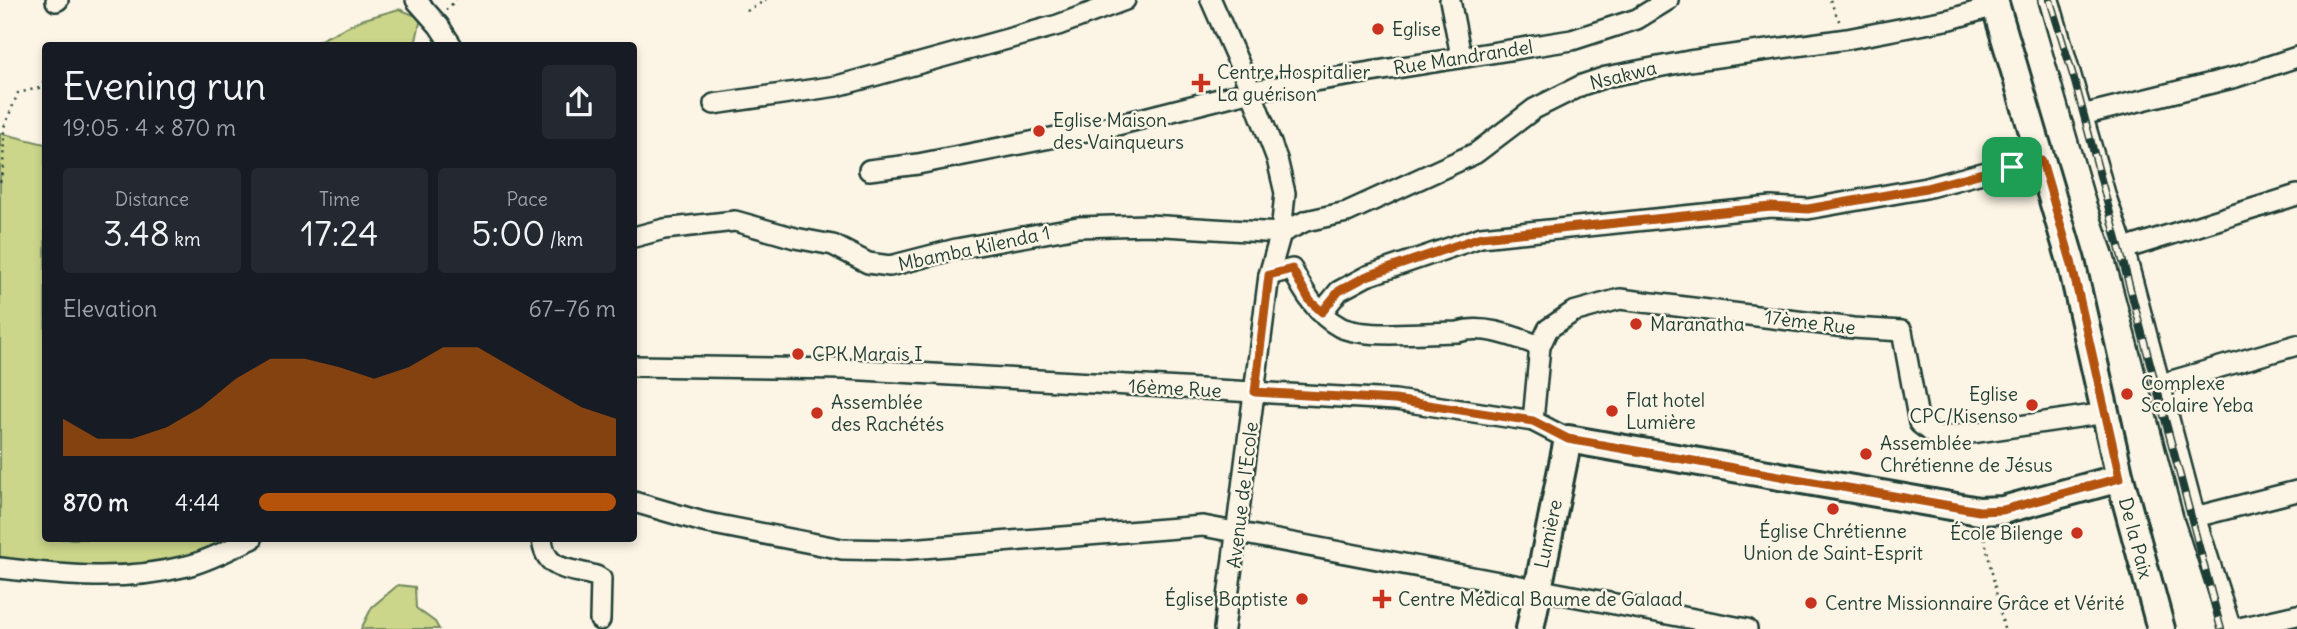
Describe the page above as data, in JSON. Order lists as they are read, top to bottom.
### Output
{
  "streets": {
    "street": [
      "Rue Mandrandel",
      "Nsakwa",
      "Mbamba Kilenda 1",
      "17ème Rue",
      "16ème Rue",
      "Avenue de l'Ecole",
      "Lumière",
      "De la Paix"
    ]
  },
  "crossings": [
    ["Rue Mandrandel", "Avenue de l'Ecole"],
    ["Nsakwa", "Mbamba Kilenda 1"],
    ["Nsakwa", "Avenue de l'Ecole"],
    ["Nsakwa", "De la Paix"],
    ["Mbamba Kilenda 1", "Avenue de l'Ecole"],
    ["17ème Rue", "De la Paix"],
    ["16ème Rue", "Avenue de l'Ecole"],
    ["16ème Rue", "Lumière"],
    ["16ème Rue", "De la Paix"]
  ],
  "places": {
    "other": [
      "Eglise",
      "Eglise Maison des Vainqueurs",
      "Maranatha",
      "CPK Marais I",
      "Complexe Scolaire Yeba",
      "Eglise CPC/Kisenso",
      "Flat hotel Lumière",
      "Assemblée des Rachétés",
      "Assemblée Chrétienne de Jésus",
      "Église Chrétienne Union de Saint-Esprit",
      "École Bilenge",
      "Église Baptiste",
      "Centre Missionnaire Grâce et Vérité"
    ],
    "health": ["Centre Hospitalier La guérison", "Centre Médical Baume de Galaad"]
  },
  "page": {
    "heading": ["Evening run", "19:05 · 4 × 870 m"],
    "stats": [
      ["Distance", "3.48 km"],
      ["Time", "17:24"],
      ["Pace", "5:00 /km"]
    ],
    "chart": ["Elevation", "67–76 m"],
    "list": [
      {
        "name": "870 m",
        "note": "4:44"
      }
    ]
  }
}
